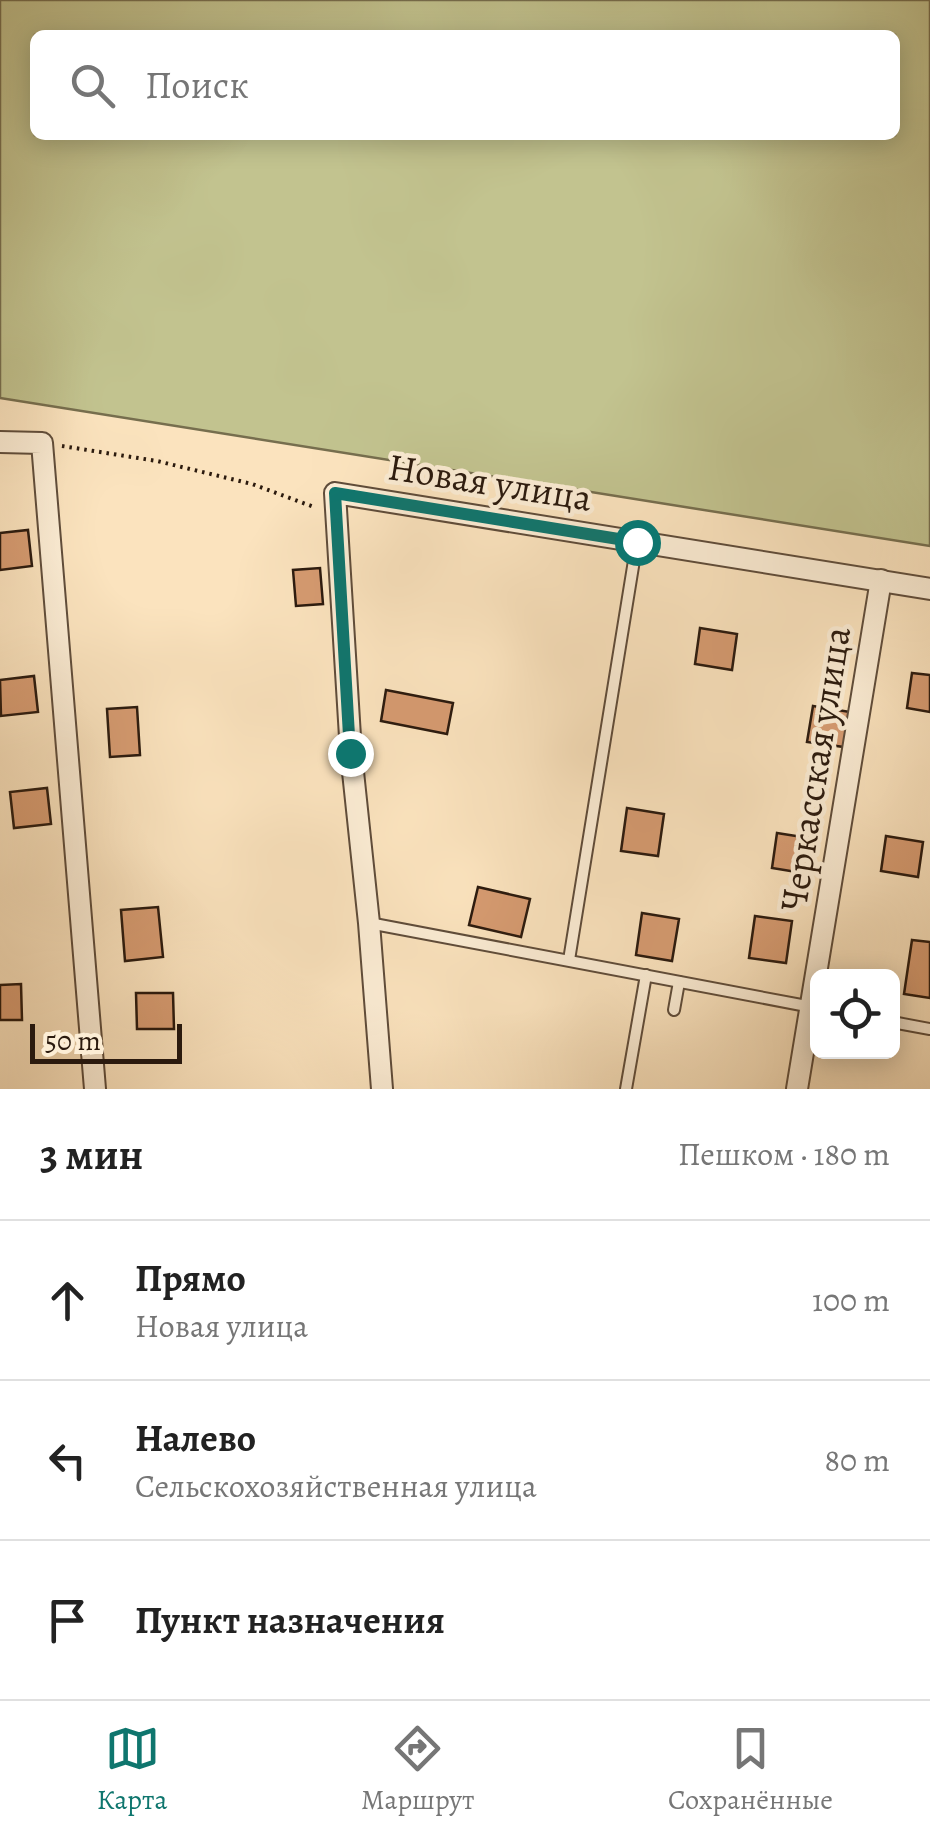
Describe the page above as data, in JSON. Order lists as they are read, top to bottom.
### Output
{
  "streets": {
    "street": ["Новая улица", "Черкасская улица"]
  },
  "crossings": [
    ["Новая улица", "Черкасская улица"]
  ],
  "scale_bar": "50 m",
  "page": {
    "search": "Поиск",
    "scale": "50 m",
    "heading": ["3 мин", "Пешком · 180 m"],
    "list": [
      ["Прямо", "Новая улица", "100 m"],
      ["Налево", "Сельскохозяйственная улица", "80 m"],
      "Пункт назначения"
    ],
    "nav": ["Карта", "Маршрут", "Сохранённые"]
  }
}
